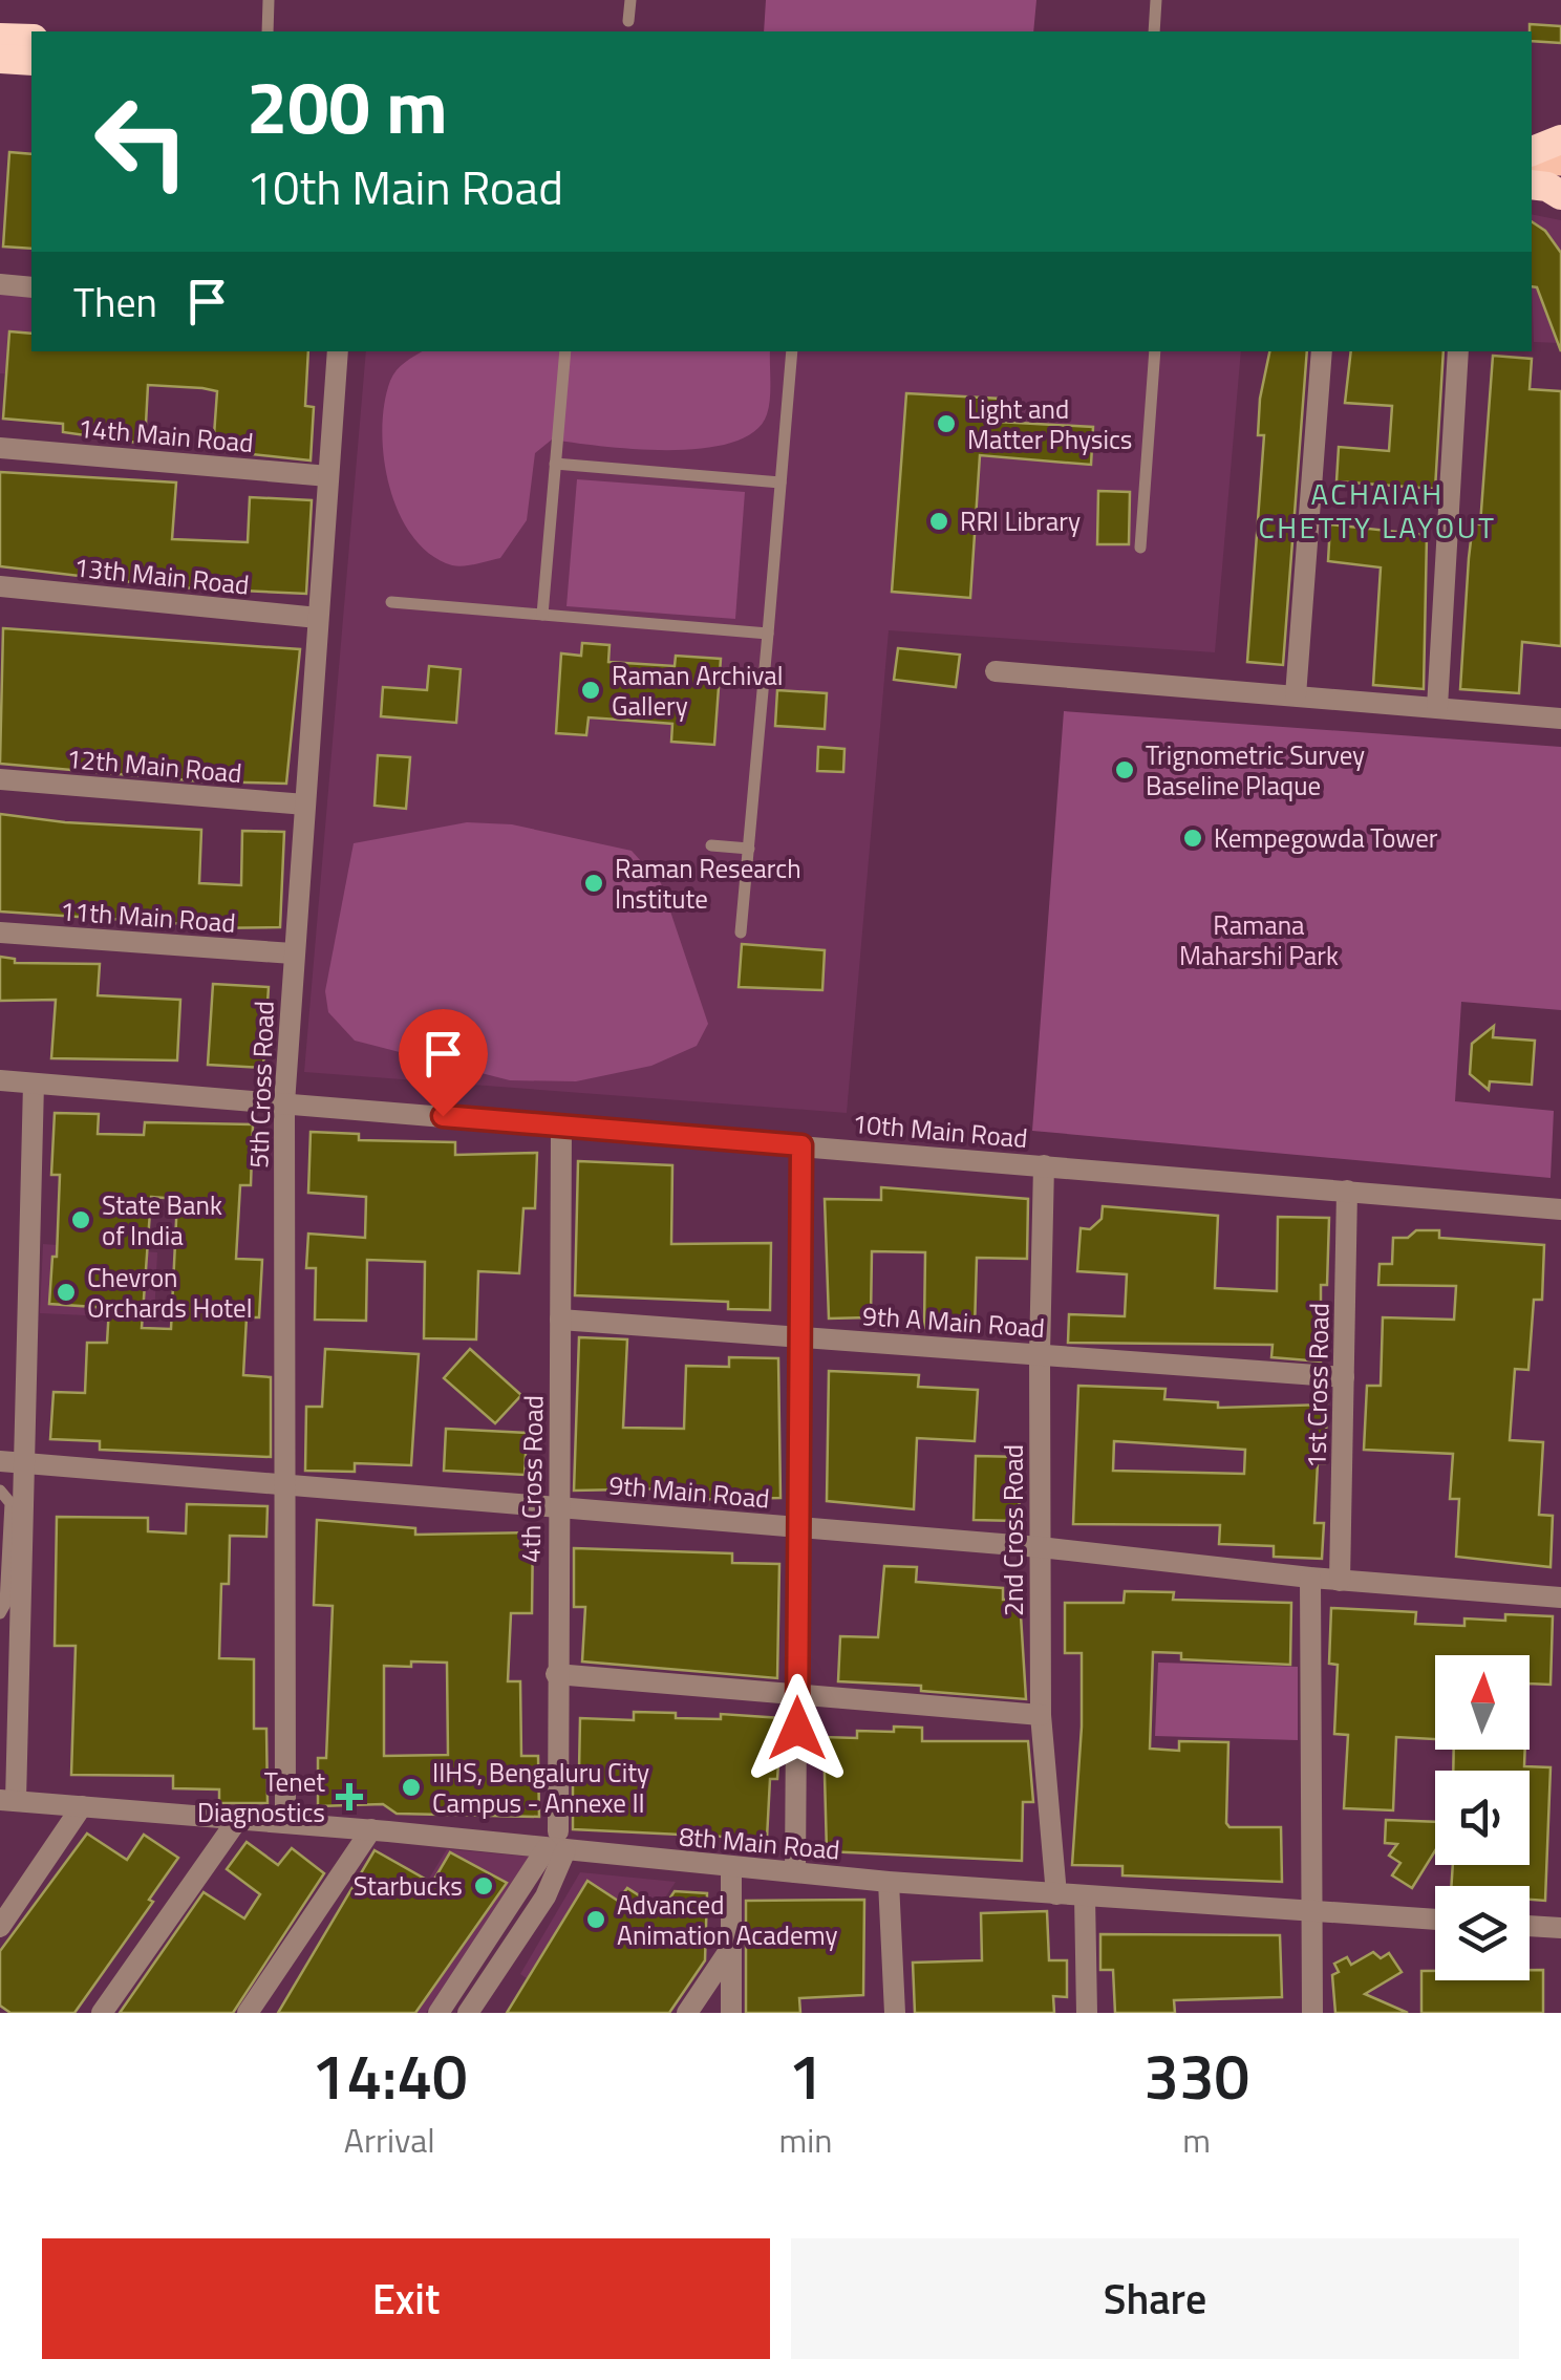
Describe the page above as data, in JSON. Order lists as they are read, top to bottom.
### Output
{
  "streets": {
    "street": [
      "14th Main Road",
      "13th Main Road",
      "12th Main Road",
      "11th Main Road",
      "5th Cross Road",
      "10th Main Road",
      "9th A Main Road",
      "1st Cross Road",
      "4th Cross Road",
      "9th Main Road",
      "2nd Cross Road",
      "8th Main Road"
    ]
  },
  "crossings": [
    ["14th Main Road", "5th Cross Road"],
    ["13th Main Road", "5th Cross Road"],
    ["12th Main Road", "5th Cross Road"],
    ["11th Main Road", "5th Cross Road"],
    ["5th Cross Road", "10th Main Road"],
    ["5th Cross Road", "9th Main Road"],
    ["5th Cross Road", "8th Main Road"],
    ["10th Main Road", "1st Cross Road"],
    ["10th Main Road", "4th Cross Road"],
    ["10th Main Road", "2nd Cross Road"],
    ["9th A Main Road", "1st Cross Road"],
    ["9th A Main Road", "4th Cross Road"],
    ["9th A Main Road", "2nd Cross Road"],
    ["1st Cross Road", "9th Main Road"],
    ["4th Cross Road", "9th Main Road"],
    ["4th Cross Road", "8th Main Road"],
    ["9th Main Road", "2nd Cross Road"],
    ["2nd Cross Road", "8th Main Road"]
  ],
  "districts": ["ACHAIAH CHETTY LAYOUT"],
  "parks": ["Ramana Maharshi Park"],
  "places": {
    "other": [
      "Light and Matter Physics",
      "RRI Library",
      "Raman Archival Gallery",
      "Trignometric Survey Baseline Plaque",
      "Kempegowda Tower",
      "Raman Research Institute",
      "State Bank of India",
      "Chevron Orchards Hotel",
      "IIHS, Bengaluru City Campus - Annexe II",
      "Starbucks",
      "Advanced Animation Academy"
    ],
    "health": ["Tenet Diagnostics"]
  },
  "north": "top",
  "page": {
    "turn": ["200 m", "10th Main Road"],
    "then": "Then",
    "eta": [
      "14:40",
      "Arrival",
      "1",
      "min",
      "330",
      "m"
    ],
    "buttons": ["Exit", "Share"]
  }
}
